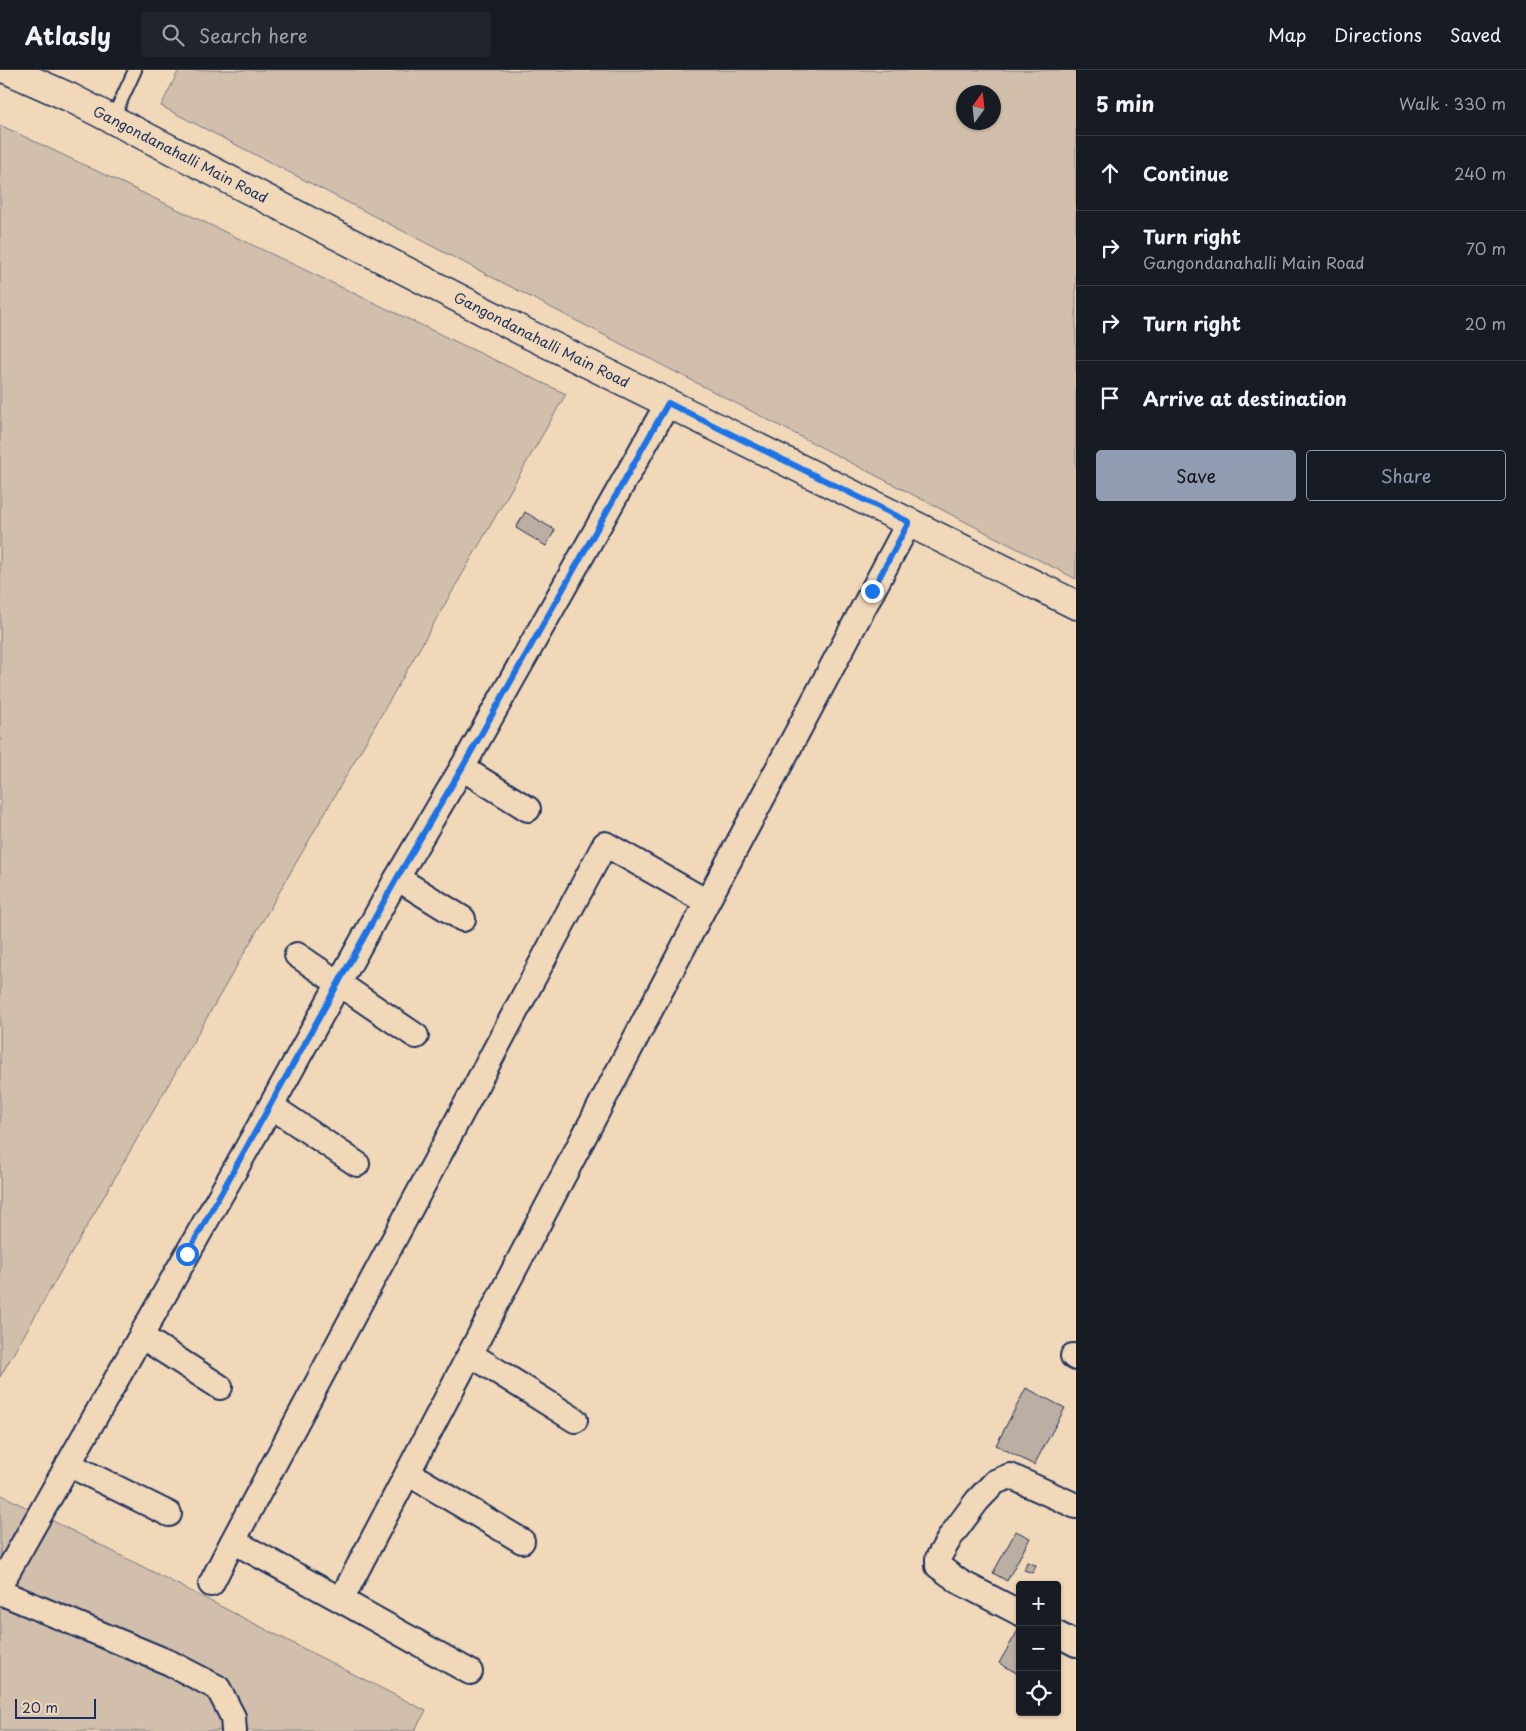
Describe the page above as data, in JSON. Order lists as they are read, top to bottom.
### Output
{
  "streets": {
    "street": ["Gangondanahalli Main Road"]
  },
  "scale_bar": "20 m",
  "north": "top",
  "page": {
    "header": "Atlasly",
    "search": "Search here",
    "nav": ["Map", "Directions", "Saved"],
    "heading": ["5 min", "Walk · 330 m"],
    "list": [
      ["Continue", "240 m"],
      ["Turn right", "Gangondanahalli Main Road", "70 m"],
      ["Turn right", "20 m"],
      "Arrive at destination"
    ],
    "buttons": ["Save", "Share"],
    "map_buttons": ["+", "−"],
    "scale": "20 m"
  }
}
